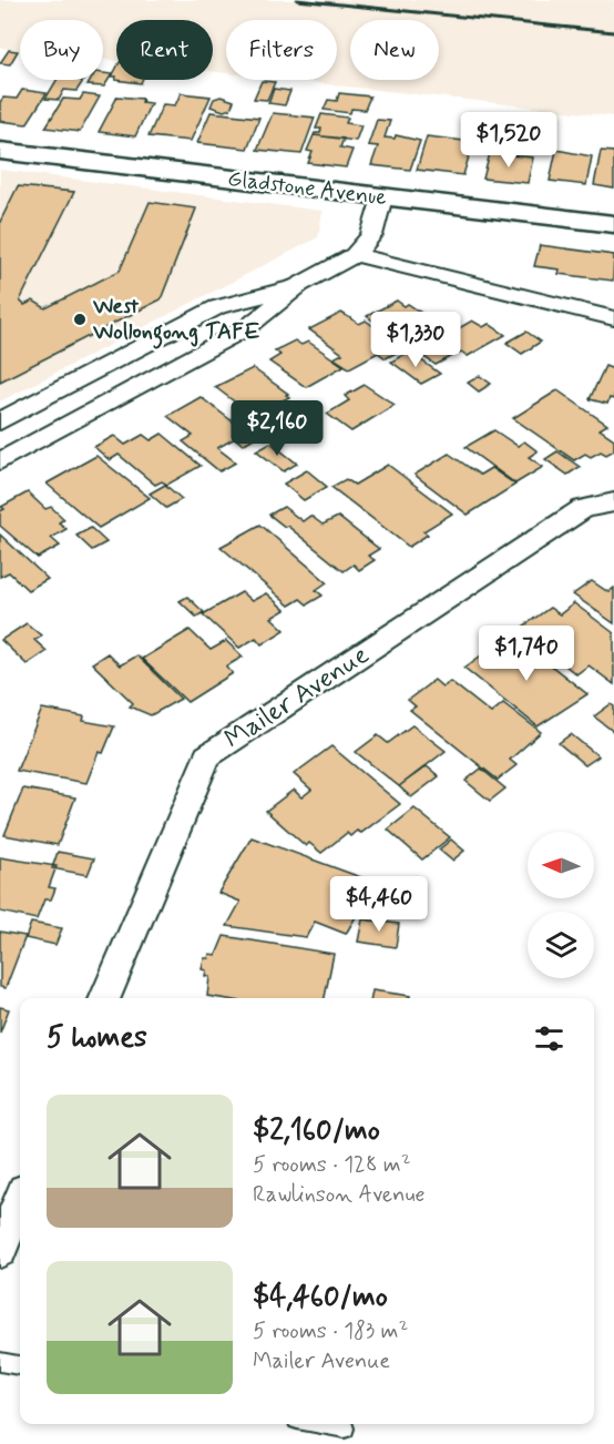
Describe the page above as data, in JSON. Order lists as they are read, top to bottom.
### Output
{
  "streets": {
    "main road": ["Gladstone Avenue"],
    "street": ["Mailer Avenue"]
  },
  "places": ["West Wollongong TAFE"],
  "north": "left",
  "page": {
    "chip": [
      "Buy",
      "Rent",
      "Filters",
      "New"
    ],
    "price": [
      "$1,520",
      "$1,330",
      "$2,160",
      "$1,740",
      "$4,460"
    ],
    "heading": "5 homes",
    "list": [
      {
        "name": "$2,160/mo",
        "note": "5 rooms · 128 m² · Rawlinson Avenue"
      },
      {
        "name": "$4,460/mo",
        "note": "5 rooms · 183 m² · Mailer Avenue"
      }
    ]
  }
}
